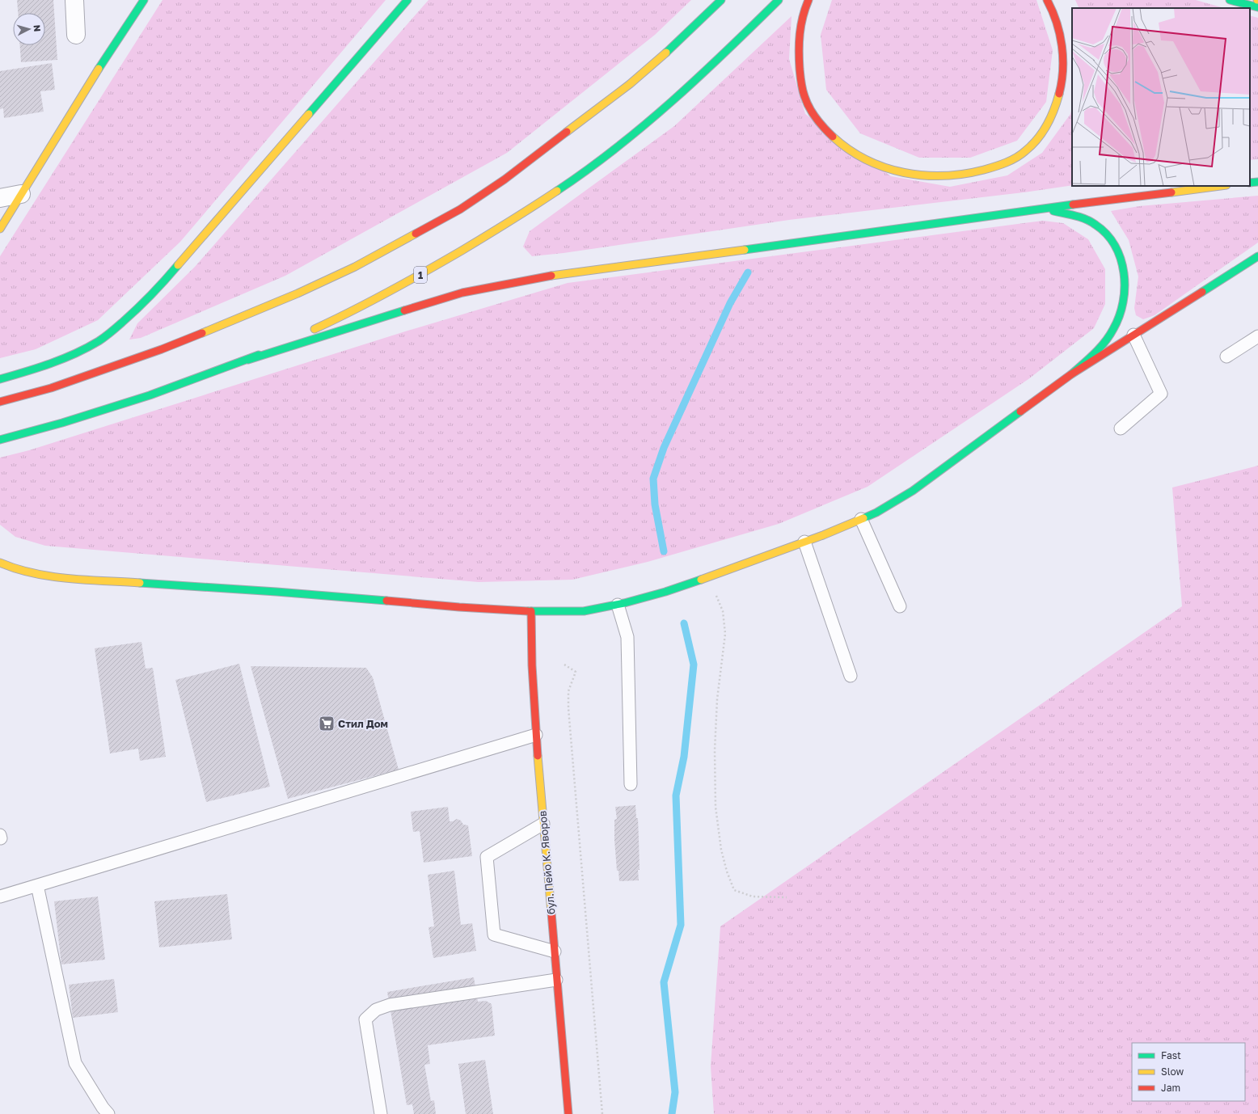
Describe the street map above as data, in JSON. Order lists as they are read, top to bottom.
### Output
{
  "streets": {
    "main road": ["1", "бул. Пейо К. Яворов"]
  },
  "places": {
    "supermarket": ["Стил Дом"]
  },
  "legend": ["Fast", "Slow", "Jam"],
  "north": "right"
}
